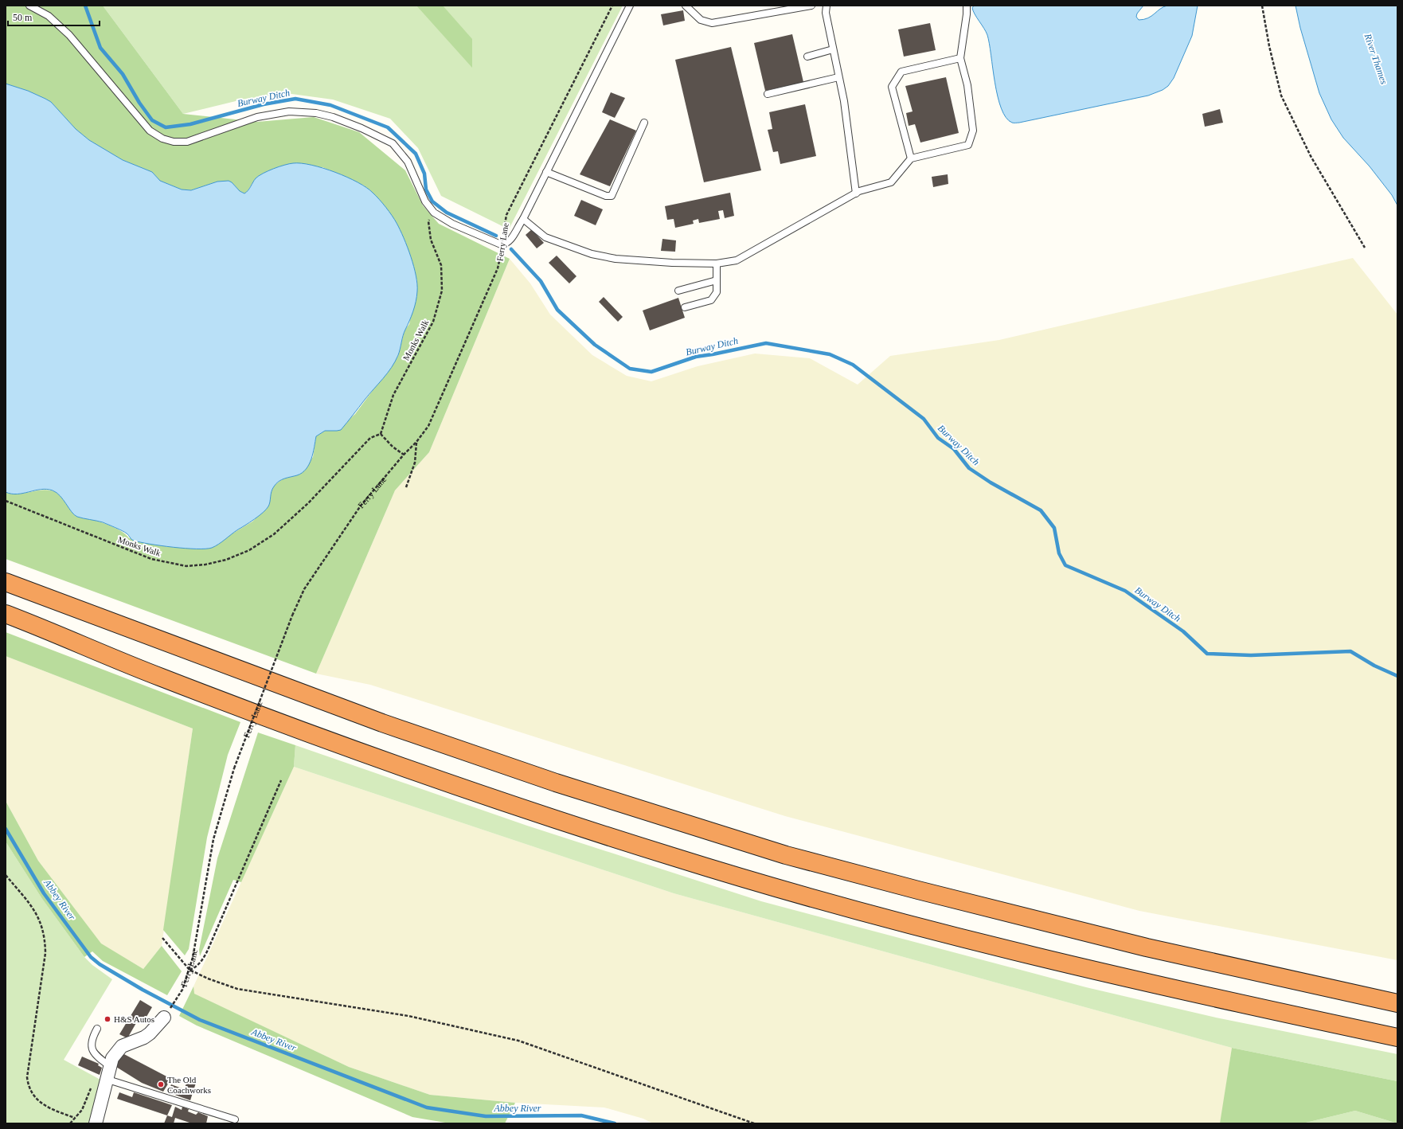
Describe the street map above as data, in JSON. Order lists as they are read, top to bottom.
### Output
{
  "streets": {
    "path": ["Ferry Lane", "Monks Walk"]
  },
  "water": ["River Thames", "Burway Ditch", "Abbey River"],
  "places": ["H&S Autos", "The Old Coachworks"],
  "scale_bar": "50 m"
}
